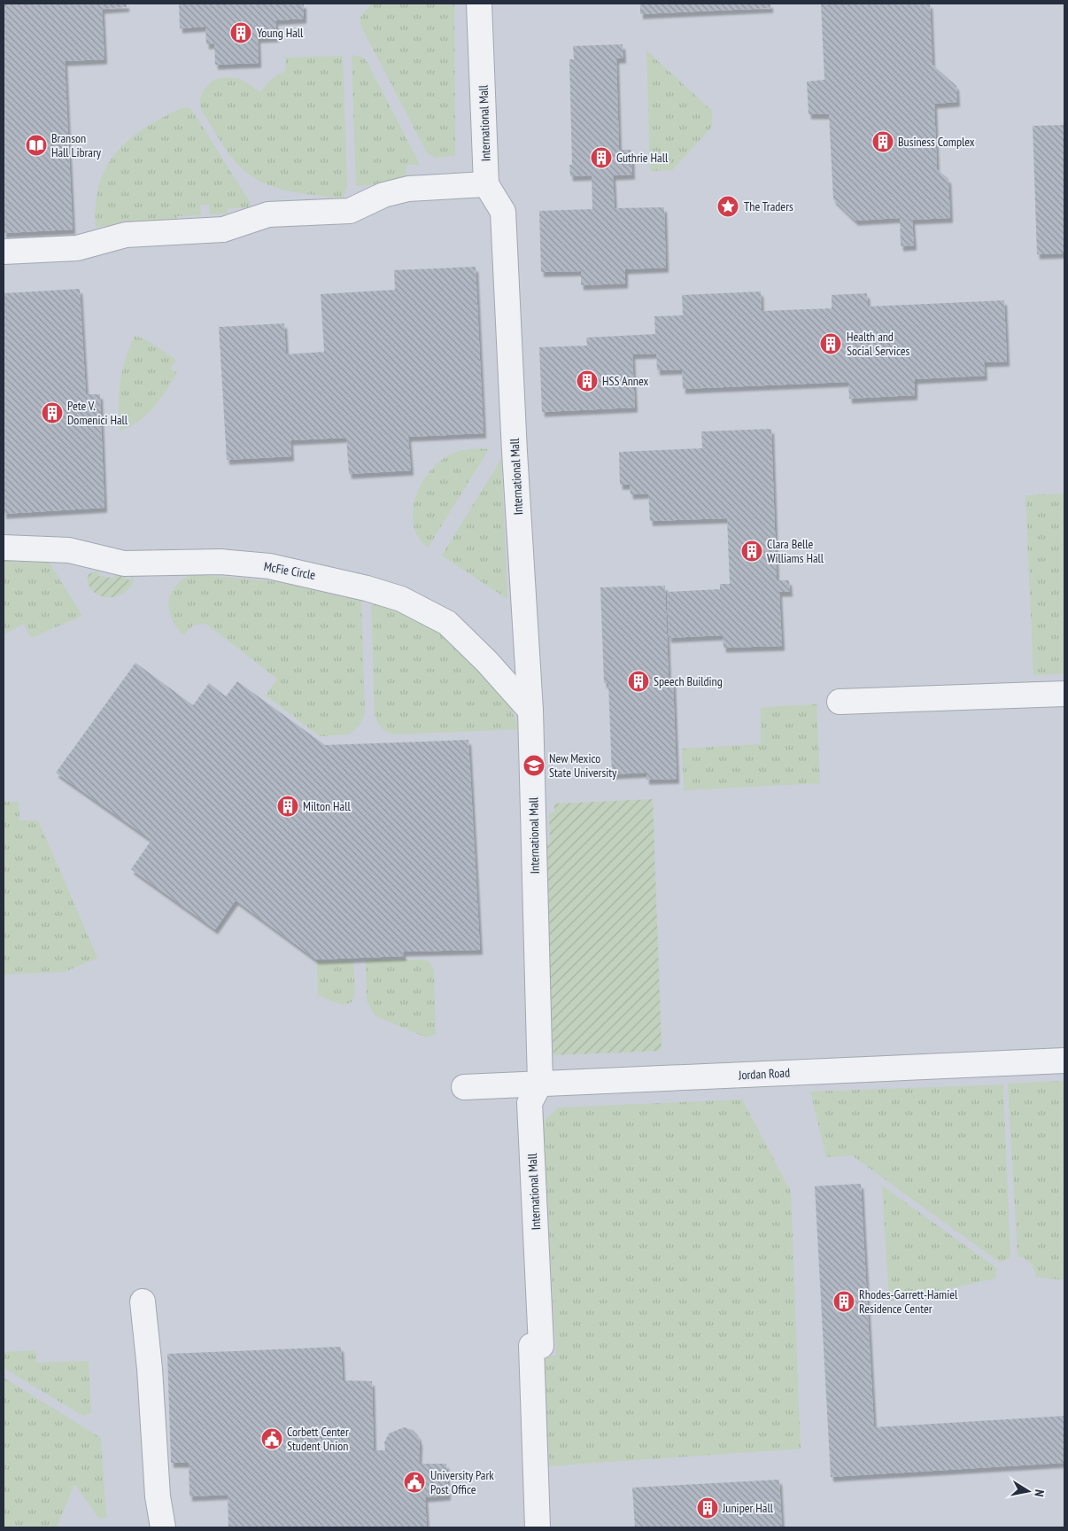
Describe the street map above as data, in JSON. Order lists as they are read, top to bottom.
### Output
{
  "streets": {
    "street": ["International Mall", "McFie Circle", "Jordan Road"]
  },
  "crossings": [
    ["International Mall", "McFie Circle"],
    ["International Mall", "Jordan Road"]
  ],
  "places": {
    "building": [
      "Young Hall",
      "Business Complex",
      "Guthrie Hall",
      "Health and Social Services",
      "HSS Annex",
      "Pete V. Domenici Hall",
      "Clara Belle Williams Hall",
      "Speech Building",
      "Milton Hall",
      "Rhodes-Garrett-Hamiel Residence Center",
      "Juniper Hall"
    ],
    "library": ["Branson Hall Library"],
    "place": ["The Traders"],
    "school or university": ["New Mexico State University"],
    "public building": ["Corbett Center Student Union", "University Park Post Office"]
  },
  "north": "right"
}
